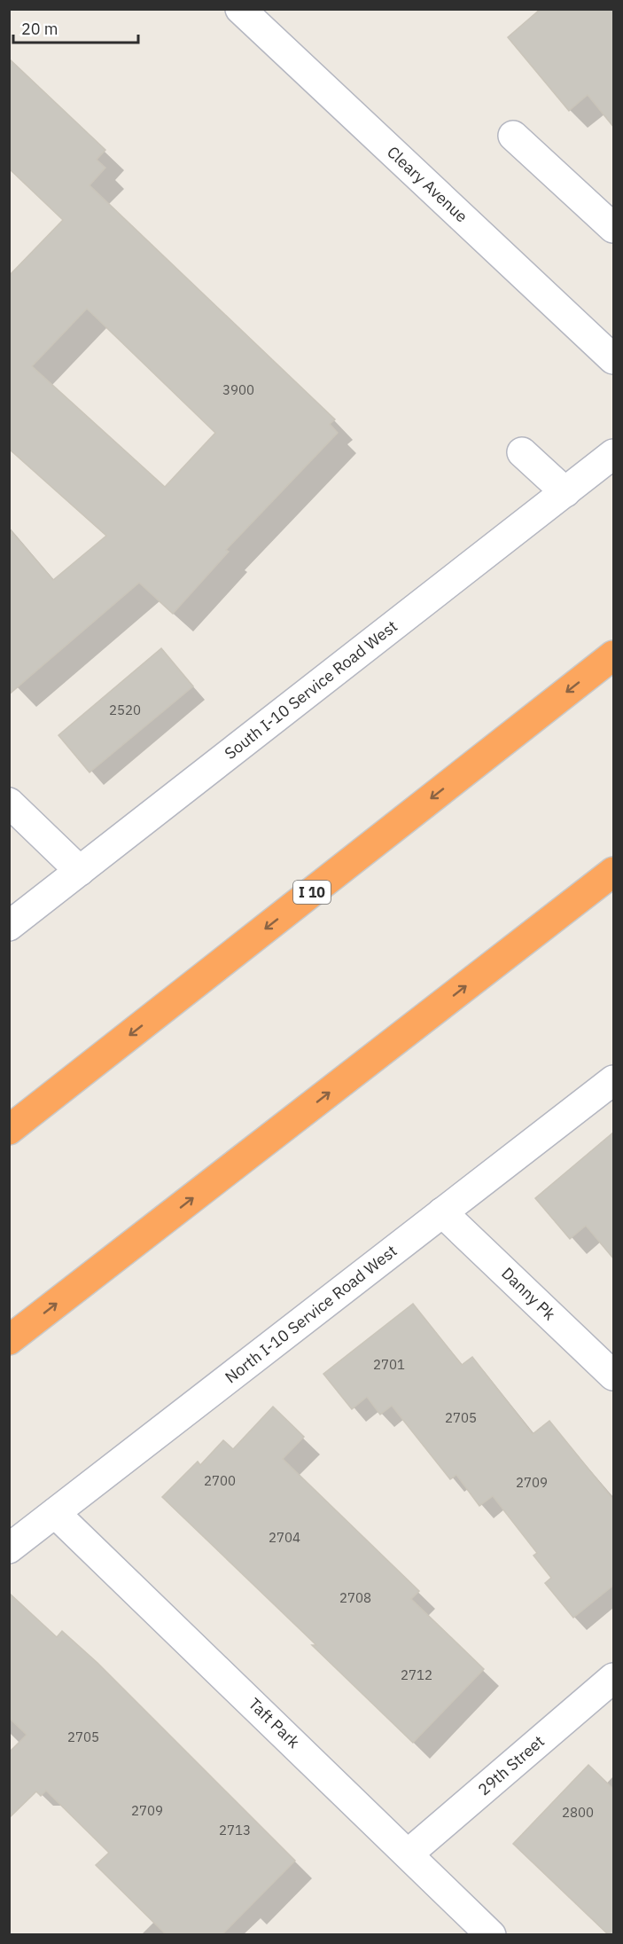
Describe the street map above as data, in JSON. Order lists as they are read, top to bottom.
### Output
{
  "streets": {
    "highway": ["I 10"],
    "street": [
      "Cleary Avenue",
      "South I-10 Service Road West",
      "Danny Pk",
      "North I-10 Service Road West",
      "Taft Park",
      "29th Street"
    ]
  },
  "crossings": [
    ["Danny Pk", "North I-10 Service Road West"],
    ["North I-10 Service Road West", "Taft Park"],
    ["Taft Park", "29th Street"]
  ],
  "house_numbers": [
    "3900",
    "2520",
    "2701",
    "2705",
    "2700",
    "2709",
    "2704",
    "2708",
    "2712",
    "2705",
    "2709",
    "2800",
    "2713"
  ],
  "scale_bar": "20 m"
}
